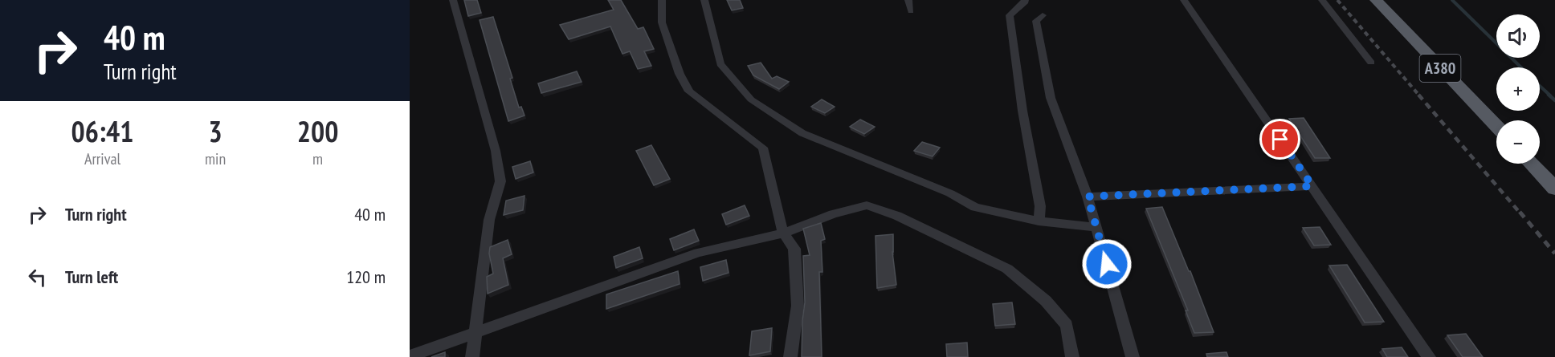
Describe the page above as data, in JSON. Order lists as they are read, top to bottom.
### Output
{
  "streets": {
    "highway": ["A380"]
  },
  "page": {
    "turn": ["40 m", "Turn right"],
    "map_buttons": ["+", "−"],
    "eta": [
      "06:41",
      "Arrival",
      "3",
      "min",
      "200",
      "m"
    ],
    "list": [
      {
        "name": "Turn right",
        "value": "40 m"
      },
      {
        "name": "Turn left",
        "value": "120 m"
      }
    ]
  }
}
